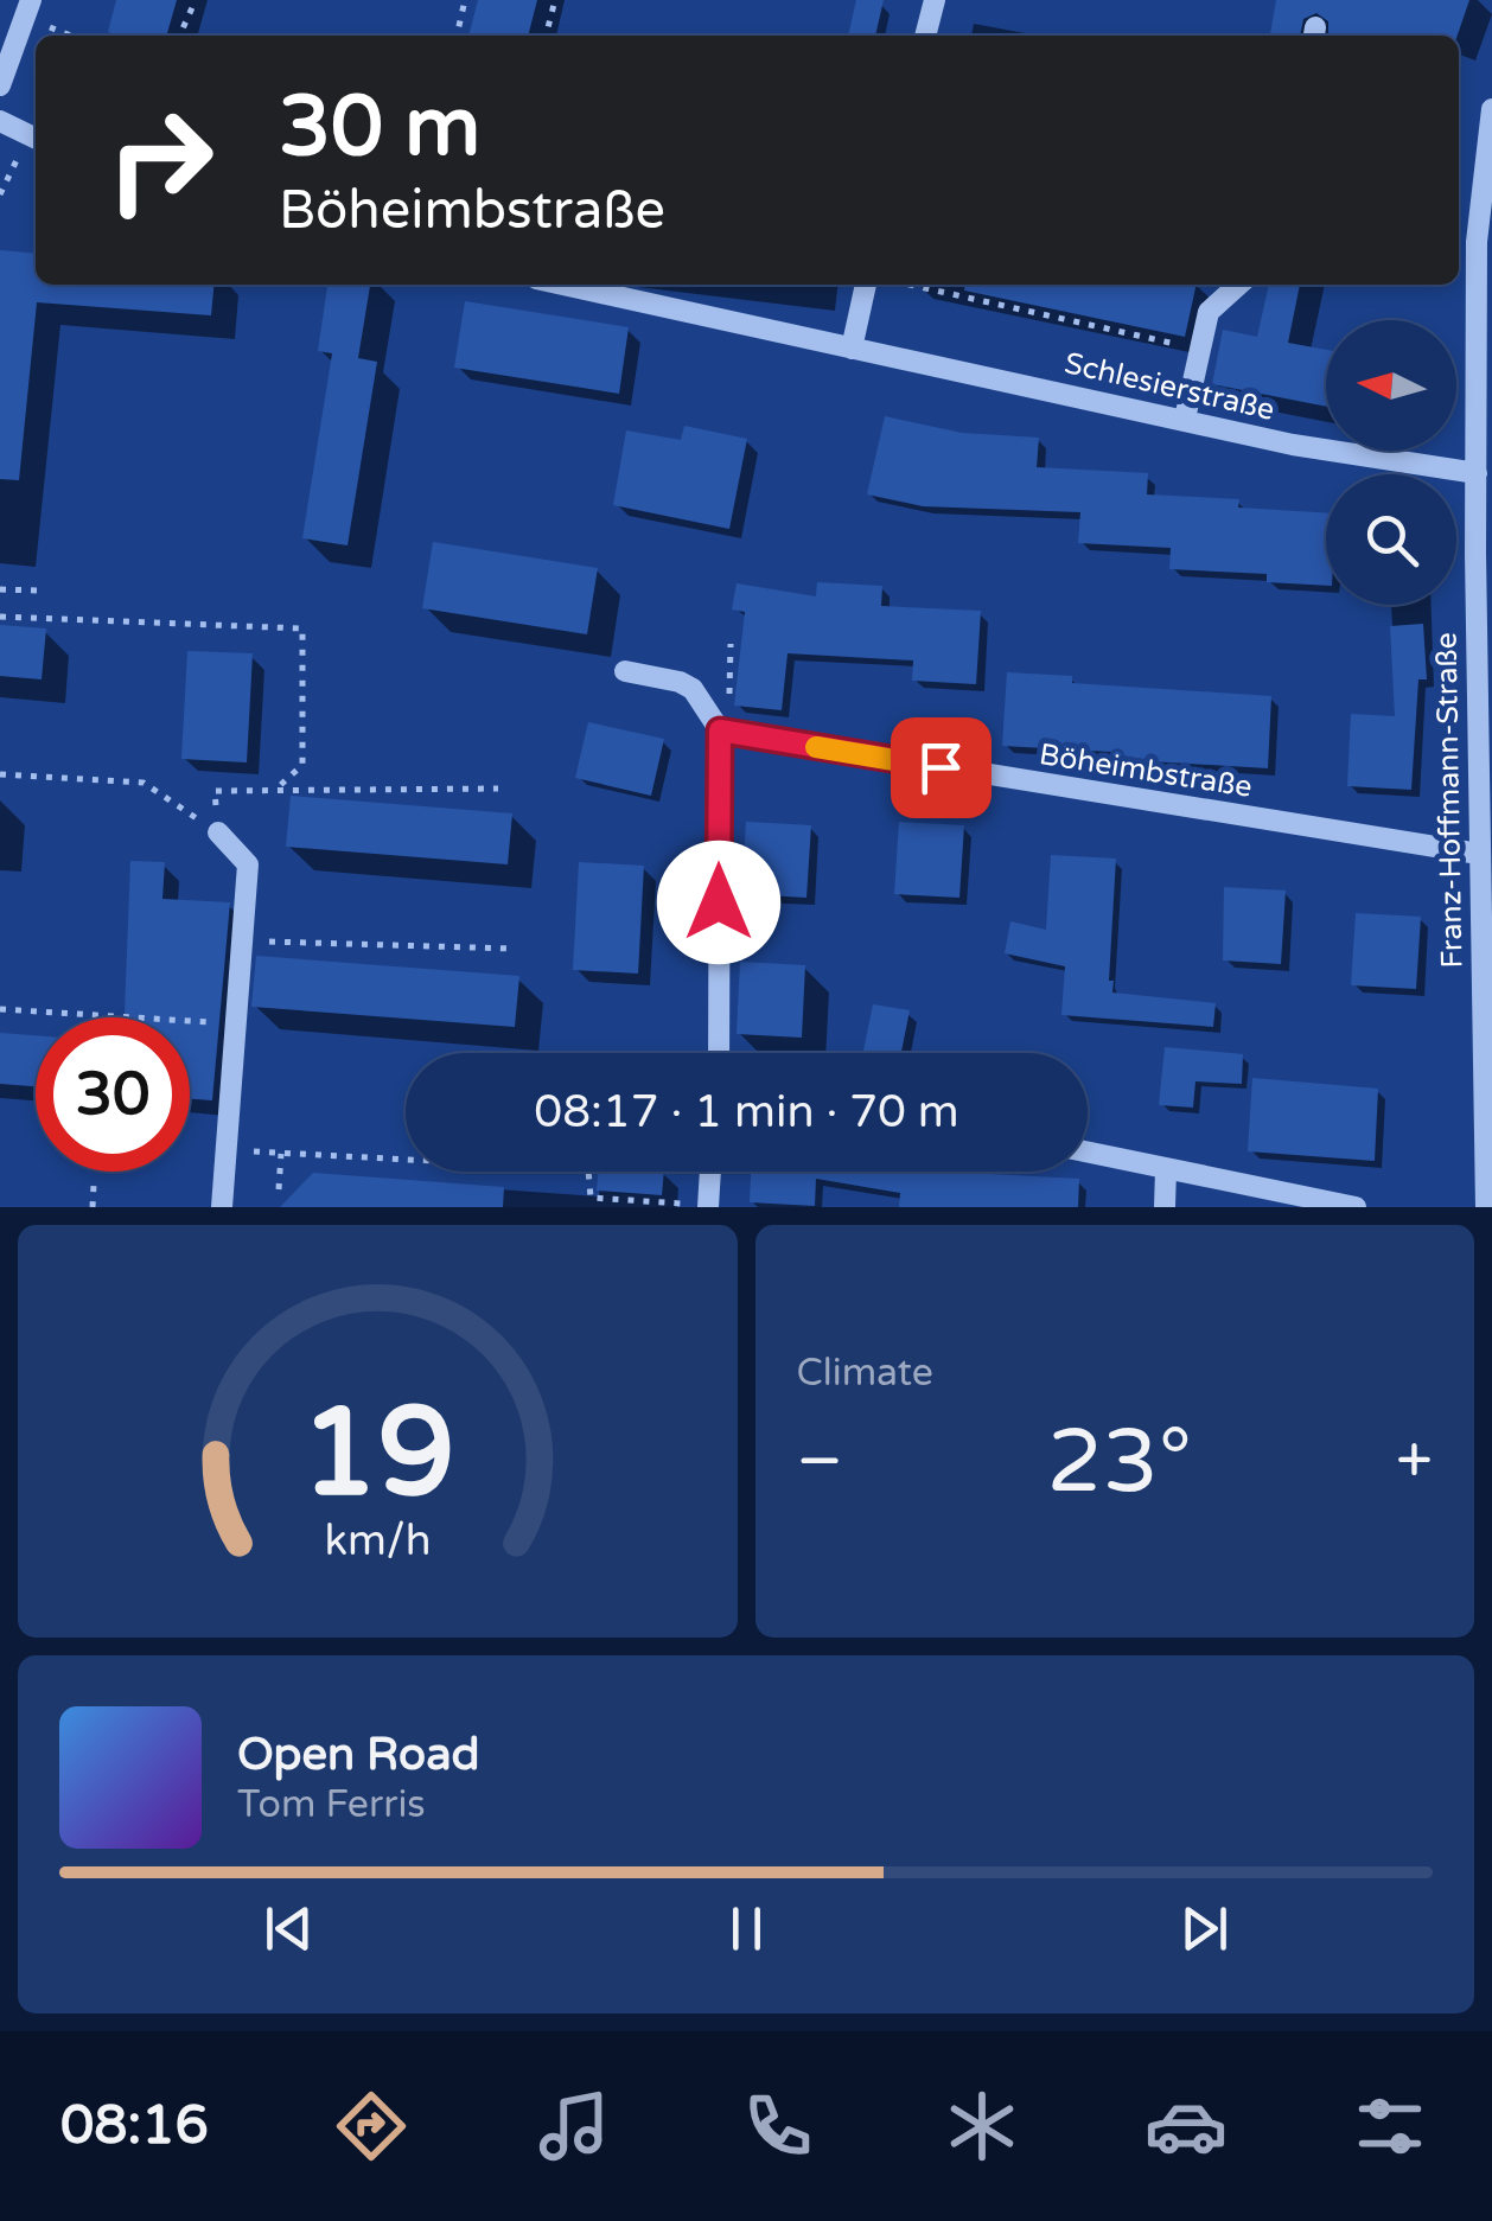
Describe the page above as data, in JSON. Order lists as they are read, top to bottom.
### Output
{
  "streets": {
    "street": ["Schlesierstraße", "Böheimbstraße", "Franz-Hoffmann-Straße"]
  },
  "crossings": [
    ["Schlesierstraße", "Franz-Hoffmann-Straße"],
    ["Böheimbstraße", "Franz-Hoffmann-Straße"]
  ],
  "north": "left",
  "page": {
    "turn": ["30 m", "Böheimbstraße"],
    "limit": "30",
    "trip": "08:17 · 1 min · 70 m",
    "tile": "Climate",
    "heat": ["−", "23°", "+"],
    "song": ["Open Road", "Tom Ferris"],
    "tabs": "08:16",
    "gauge": ["19", "km/h"]
  }
}
